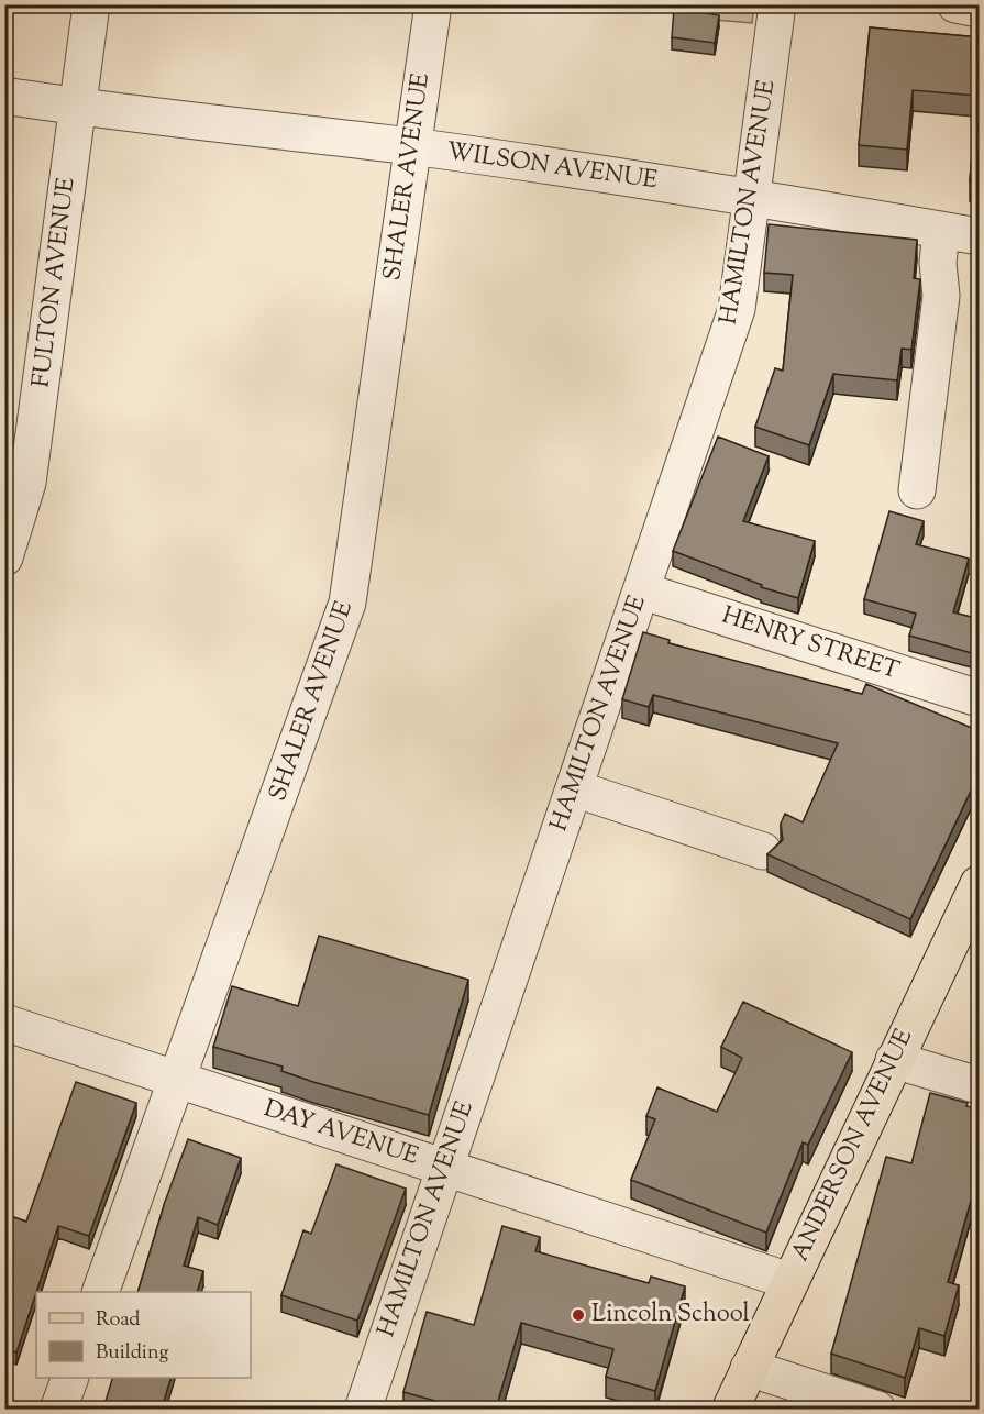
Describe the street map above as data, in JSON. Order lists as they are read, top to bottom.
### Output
{
  "streets": {
    "main road": ["ANDERSON AVENUE"],
    "street": [
      "WILSON AVENUE",
      "SHALER AVENUE",
      "HAMILTON AVENUE",
      "FULTON AVENUE",
      "HENRY STREET",
      "DAY AVENUE"
    ]
  },
  "crossings": [
    ["WILSON AVENUE", "SHALER AVENUE"],
    ["WILSON AVENUE", "HAMILTON AVENUE"],
    ["WILSON AVENUE", "FULTON AVENUE"],
    ["SHALER AVENUE", "DAY AVENUE"],
    ["HAMILTON AVENUE", "HENRY STREET"],
    ["HAMILTON AVENUE", "DAY AVENUE"],
    ["DAY AVENUE", "ANDERSON AVENUE"]
  ],
  "places": ["Lincoln School"],
  "legend": ["Road", "Building"]
}
